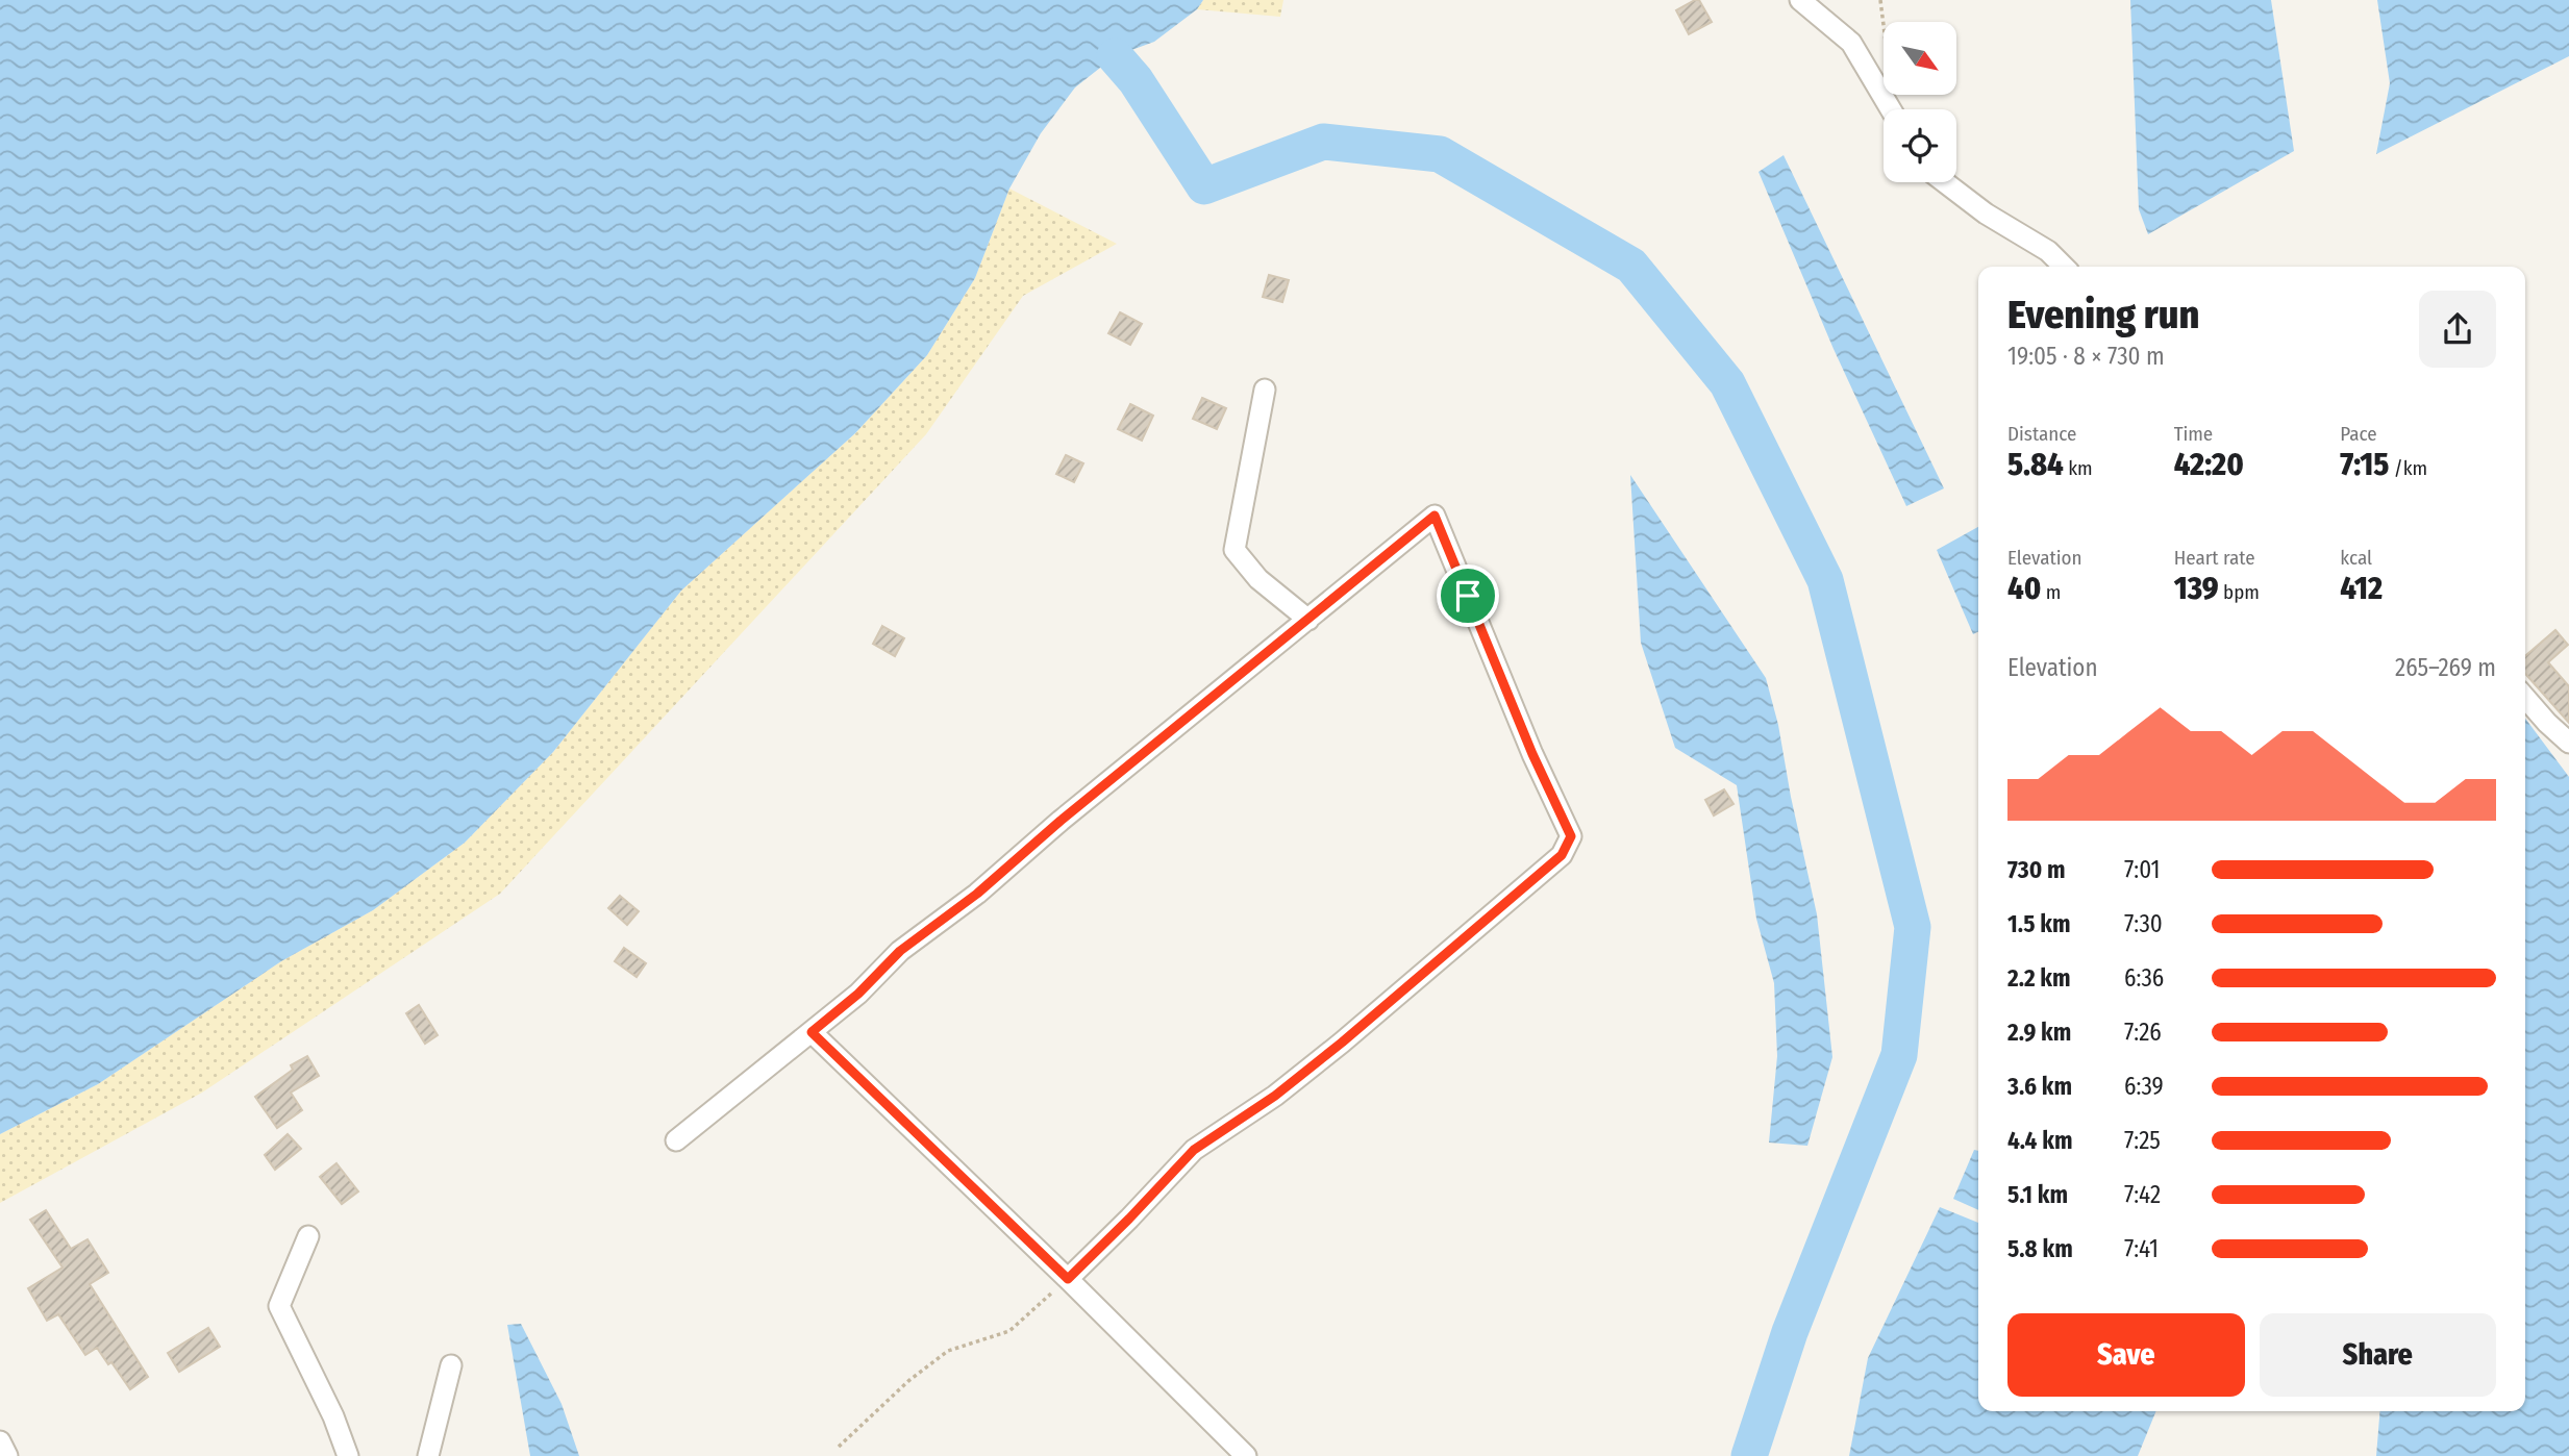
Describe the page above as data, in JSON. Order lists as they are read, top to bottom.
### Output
{
  "north": "bottom right",
  "page": {
    "heading": ["Evening run", "19:05 · 8 × 730 m"],
    "stats": [
      ["Distance", "5.84 km"],
      ["Time", "42:20"],
      ["Pace", "7:15 /km"],
      ["Elevation", "40 m"],
      ["Heart rate", "139 bpm"],
      ["kcal", "412"]
    ],
    "chart": ["Elevation", "265–269 m"],
    "list": [
      {
        "name": "730 m",
        "note": "7:01"
      },
      {
        "name": "1.5 km",
        "note": "7:30"
      },
      {
        "name": "2.2 km",
        "note": "6:36"
      },
      {
        "name": "2.9 km",
        "note": "7:26"
      },
      {
        "name": "3.6 km",
        "note": "6:39"
      },
      {
        "name": "4.4 km",
        "note": "7:25"
      },
      {
        "name": "5.1 km",
        "note": "7:42"
      },
      {
        "name": "5.8 km",
        "note": "7:41"
      }
    ],
    "buttons": ["Save", "Share"]
  }
}
